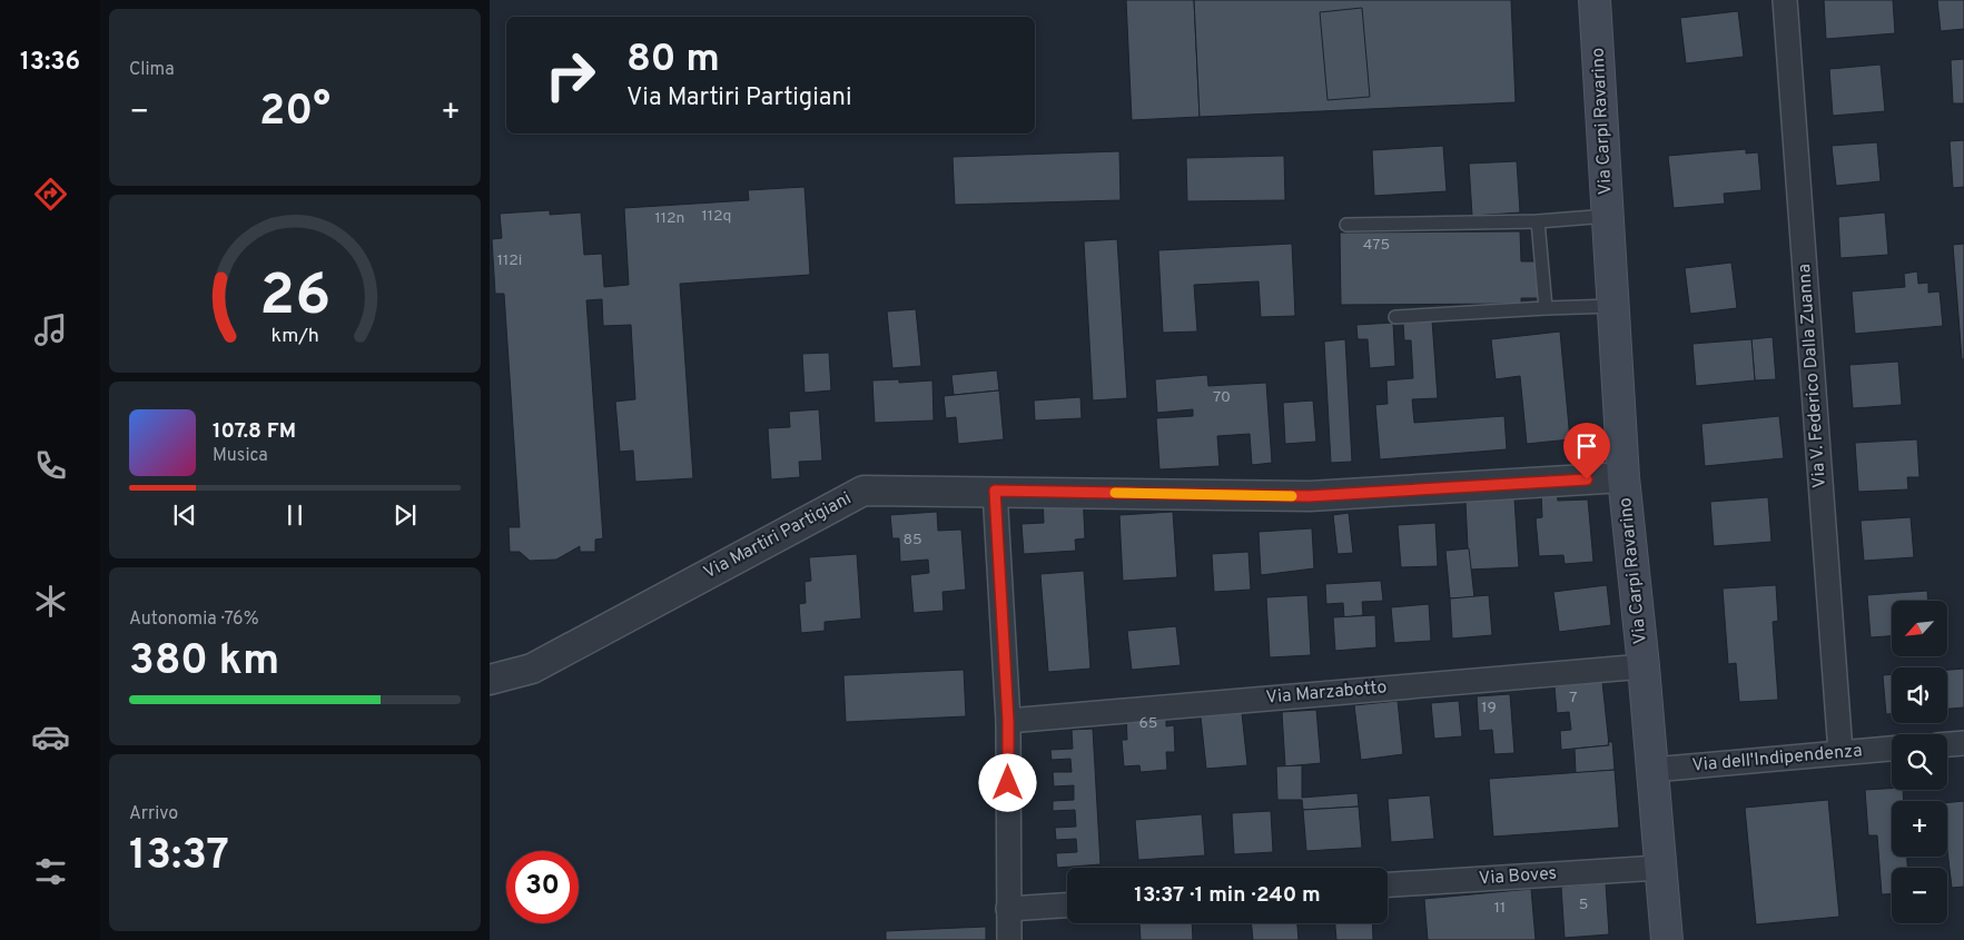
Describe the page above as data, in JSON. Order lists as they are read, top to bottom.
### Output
{
  "streets": {
    "main road": ["Via Carpi Ravarino"],
    "street": [
      "Via V. Federico Dalla Zuanna",
      "Via Martiri Partigiani",
      "Via Marzabotto",
      "Via dell'Indipendenza",
      "Via Boves"
    ]
  },
  "crossings": [
    ["Via Carpi Ravarino", "Via Martiri Partigiani"],
    ["Via Carpi Ravarino", "Via Marzabotto"],
    ["Via Carpi Ravarino", "Via dell'Indipendenza"],
    ["Via Carpi Ravarino", "Via Boves"],
    ["Via V. Federico Dalla Zuanna", "Via dell'Indipendenza"]
  ],
  "house_numbers": [
    "112q",
    "112n",
    "475",
    "112i",
    "70",
    "85",
    "7",
    "19",
    "65",
    "5",
    "11"
  ],
  "north": "bottom left",
  "page": {
    "tabs": "13:36",
    "tile": [
      "Clima",
      ["Autonomia · 76%", "380 km"],
      ["Arrivo", "13:37"]
    ],
    "turn": ["80 m", "Via Martiri Partigiani"],
    "heat": ["−", "20°", "+"],
    "song": ["107.8 FM", "Musica"],
    "map_buttons": ["+", "−"],
    "limit": "30",
    "trip": "13:37 · 1 min · 240 m",
    "gauge": ["26", "km/h"]
  }
}
